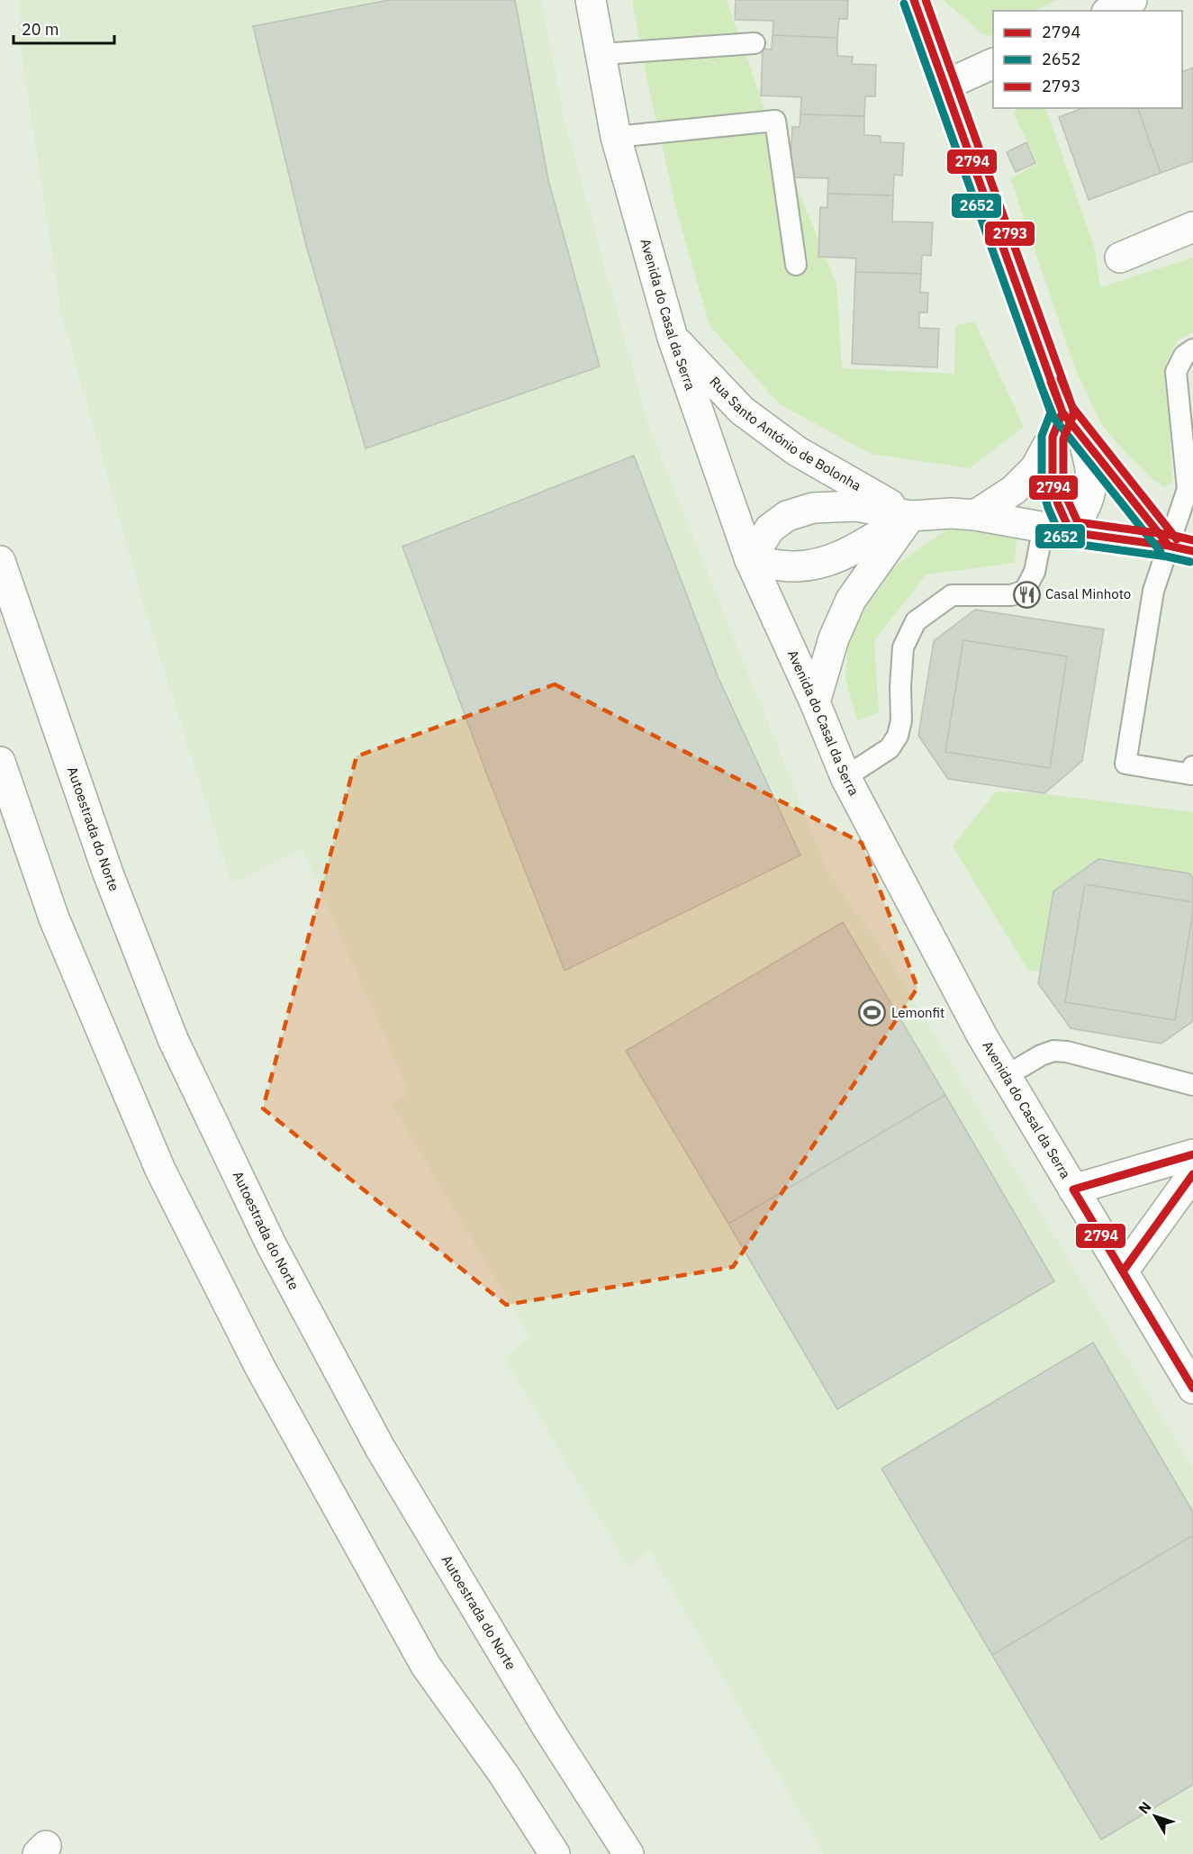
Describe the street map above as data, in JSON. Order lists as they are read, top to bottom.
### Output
{
  "streets": {
    "main road": ["Avenida do Casal da Serra", "Rua Santo António de Bolonha", "Autoestrada do Norte"]
  },
  "crossings": [
    ["Avenida do Casal da Serra", "Rua Santo António de Bolonha"]
  ],
  "places": {
    "restaurant": ["Casal Minhoto"],
    "sports": ["Lemonfit"]
  },
  "lines": ["transit line 2794", "transit line 2793", "transit line 2652"],
  "legend": ["2794", "2652", "2793"],
  "scale_bar": "20 m",
  "north": "top left"
}
